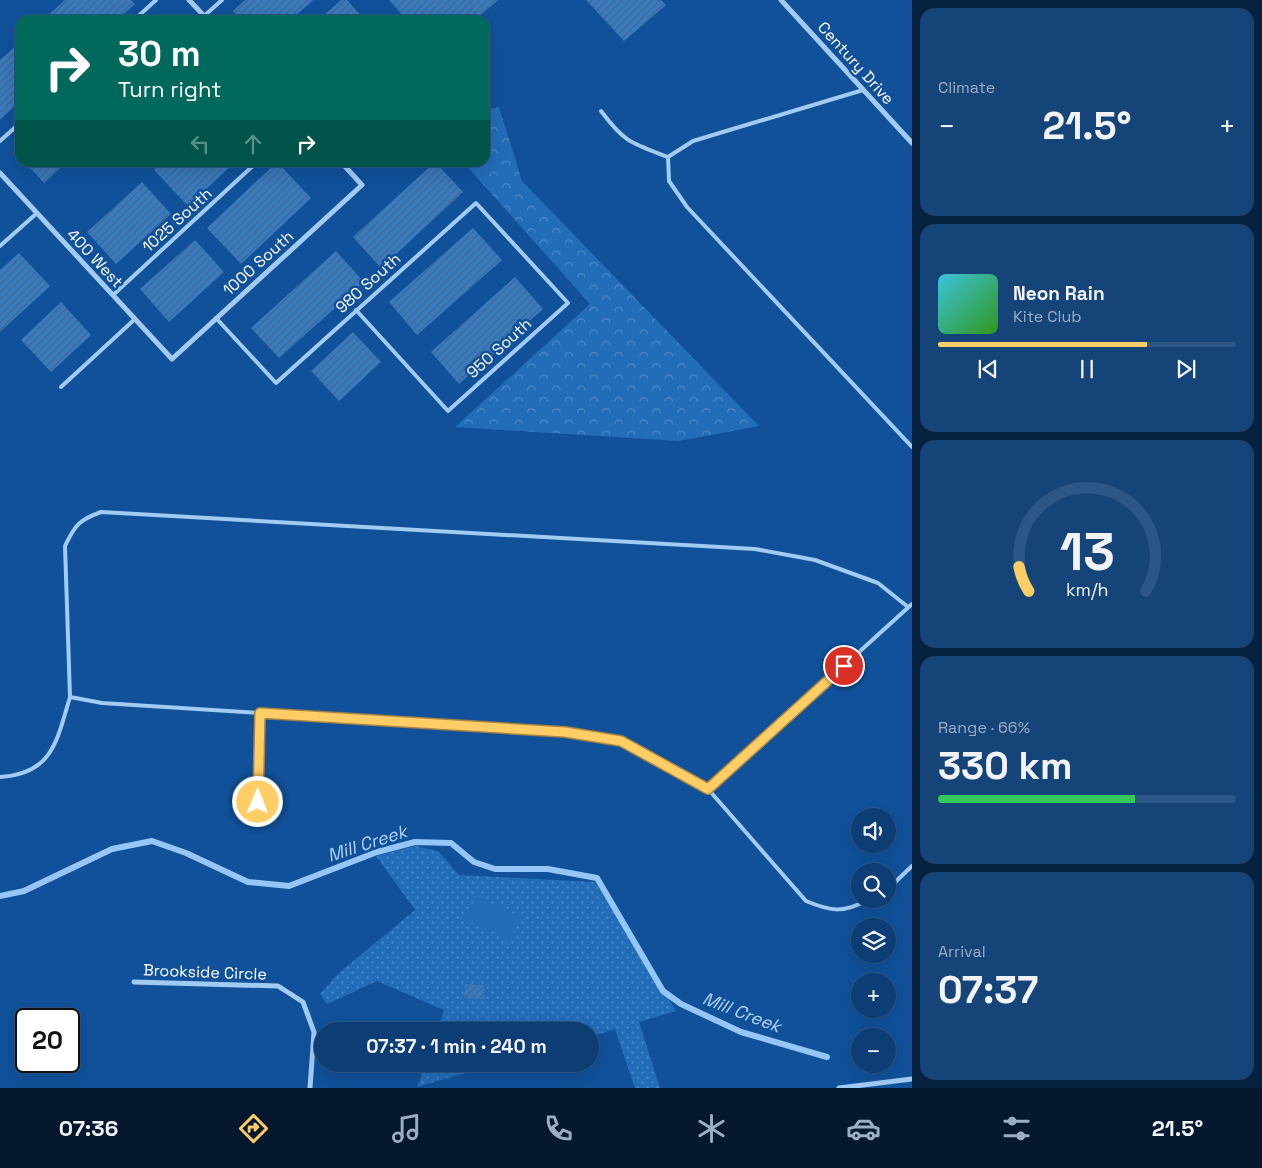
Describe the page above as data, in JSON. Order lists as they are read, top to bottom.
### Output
{
  "streets": {
    "street": [
      "Century Drive",
      "400 West",
      "1000 South",
      "Brookside Circle"
    ],
    "lane": ["1025 South", "980 South", "950 South"]
  },
  "crossings": [
    ["1025 South", "400 West"],
    ["400 West", "1000 South"],
    ["1000 South", "980 South"],
    ["980 South", "950 South"]
  ],
  "water": ["Mill Creek"],
  "page": {
    "tile": [
      "Climate",
      ["Range · 66%", "330 km"],
      ["Arrival", "07:37"]
    ],
    "turn": ["30 m", "Turn right"],
    "heat": ["−", "21.5°", "+"],
    "song": ["Neon Rain", "Kite Club"],
    "map_buttons": ["+", "−"],
    "limit": "20",
    "trip": "07:37 · 1 min · 240 m",
    "tabs": ["07:36", "21.5°"],
    "gauge": ["13", "km/h"]
  }
}
